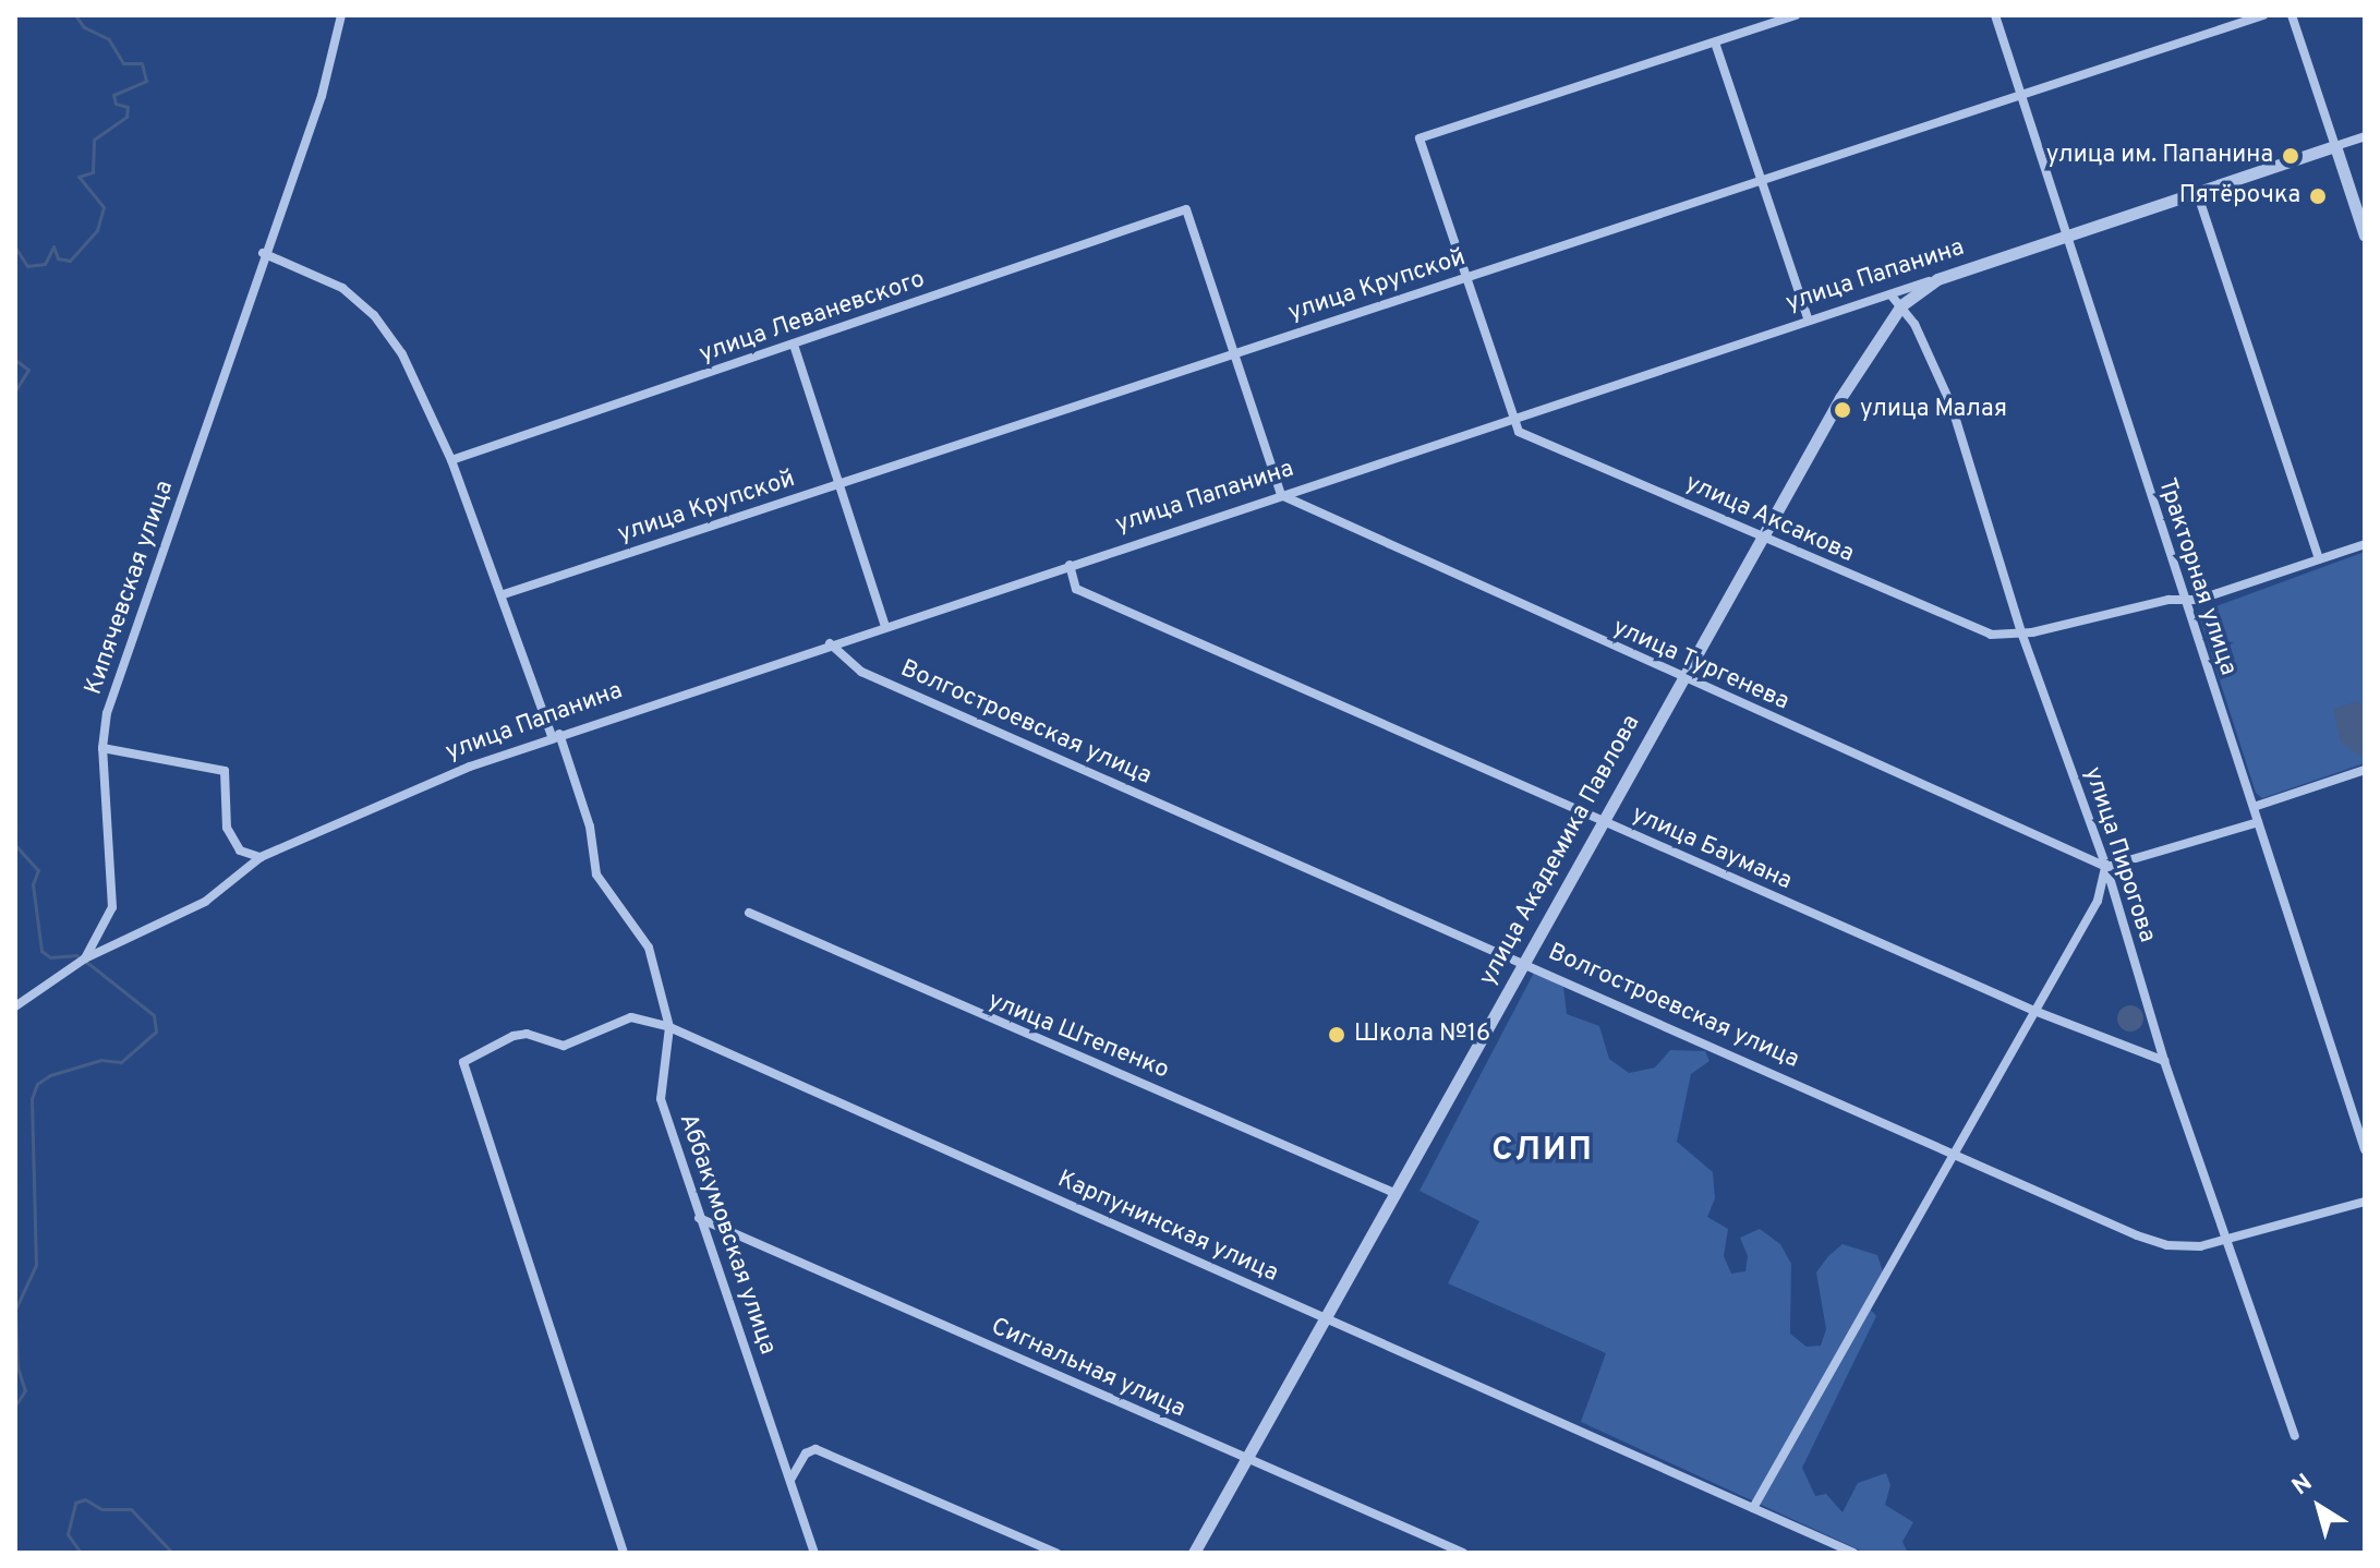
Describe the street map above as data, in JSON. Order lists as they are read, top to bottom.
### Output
{
  "streets": {
    "street": [
      "улица Папанина",
      "улица Крупской",
      "улица Леваневского",
      "улица Аксакова",
      "Тракторная улица",
      "Кипячевская улица",
      "улица Тургенева",
      "Волгостроевская улица",
      "улица Баумана",
      "улица Академика Павлова",
      "улица Пирогова",
      "улица Штепенко",
      "Карпунинская улица",
      "Аббакумовская улица",
      "Сигнальная улица"
    ]
  },
  "crossings": [
    ["улица Папанина", "улица Аксакова"],
    ["улица Папанина", "Тракторная улица"],
    ["улица Папанина", "Кипячевская улица"],
    ["улица Папанина", "улица Тургенева"],
    ["улица Папанина", "Волгостроевская улица"],
    ["улица Папанина", "улица Баумана"],
    ["улица Папанина", "улица Академика Павлова"],
    ["улица Папанина", "улица Пирогова"],
    ["улица Папанина", "Аббакумовская улица"],
    ["улица Крупской", "улица Леваневского"],
    ["улица Крупской", "Тракторная улица"],
    ["улица Крупской", "Аббакумовская улица"],
    ["улица Леваневского", "Аббакумовская улица"],
    ["улица Аксакова", "Тракторная улица"],
    ["улица Аксакова", "улица Академика Павлова"],
    ["улица Аксакова", "улица Пирогова"],
    ["Кипячевская улица", "Аббакумовская улица"],
    ["улица Тургенева", "улица Академика Павлова"],
    ["улица Тургенева", "улица Пирогова"],
    ["Волгостроевская улица", "улица Академика Павлова"],
    ["Волгостроевская улица", "улица Пирогова"],
    ["улица Баумана", "улица Академика Павлова"],
    ["улица Баумана", "улица Пирогова"],
    ["улица Академика Павлова", "улица Пирогова"],
    ["улица Академика Павлова", "улица Штепенко"],
    ["улица Академика Павлова", "Карпунинская улица"],
    ["улица Академика Павлова", "Сигнальная улица"],
    ["Карпунинская улица", "Аббакумовская улица"],
    ["Аббакумовская улица", "Сигнальная улица"]
  ],
  "districts": ["СЛИП"],
  "places": [
    "улица им. Папанина",
    "Пятёрочка",
    "улица Малая",
    "Школа №16"
  ],
  "north": "top left"
}
